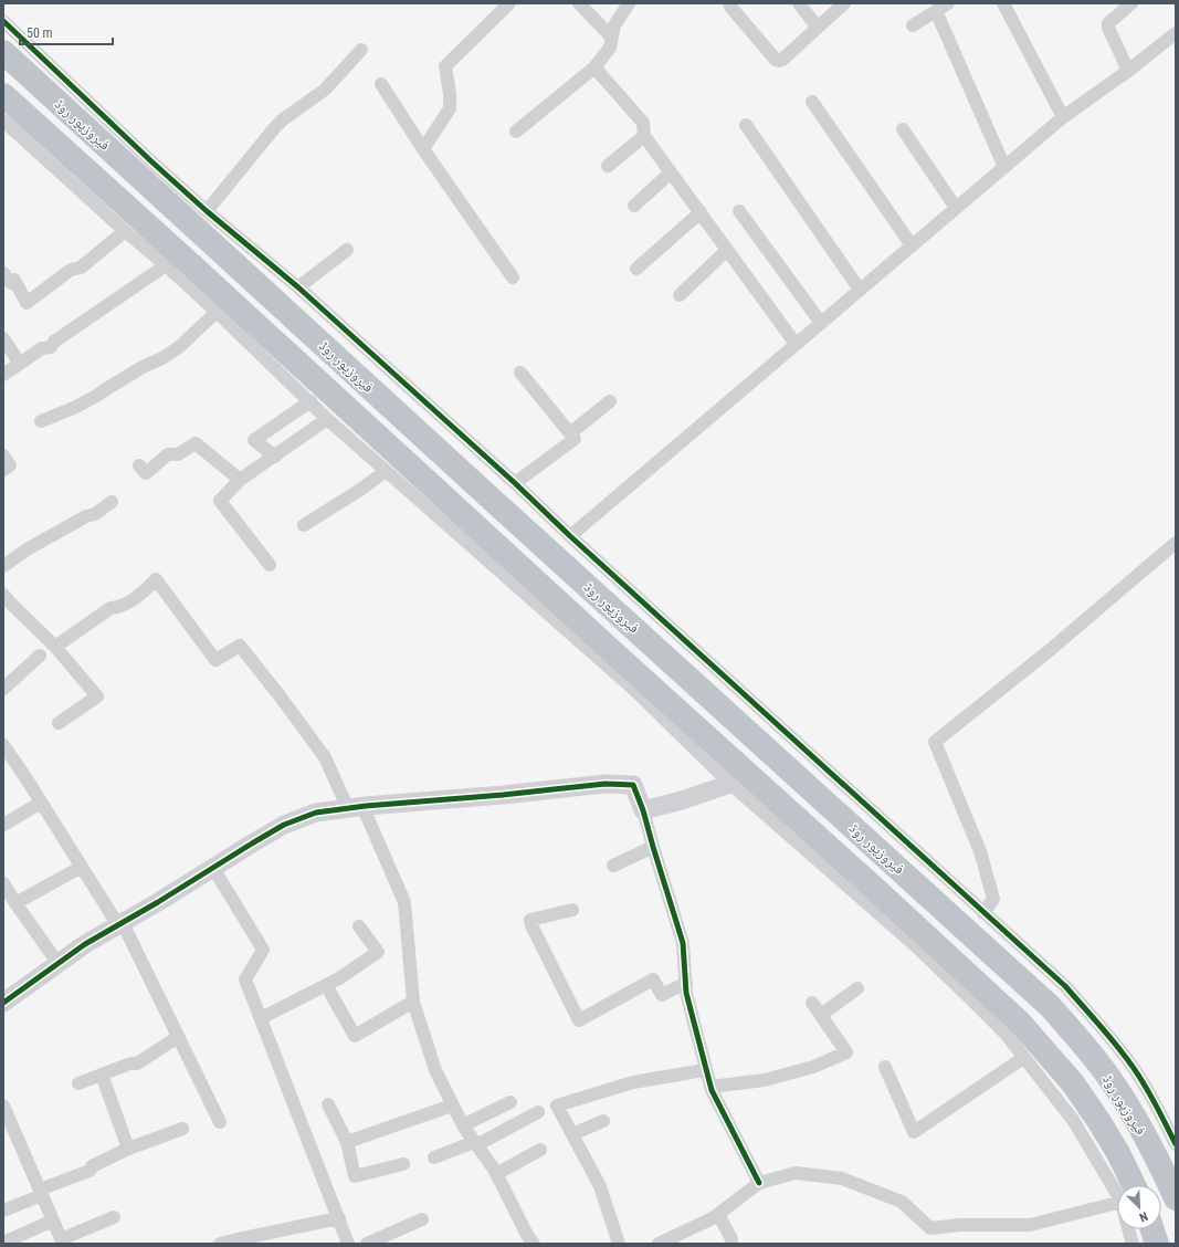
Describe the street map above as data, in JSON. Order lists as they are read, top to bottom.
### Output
{
  "streets": {
    "highway": ["فیروزپور روڈ"]
  },
  "scale_bar": "50 m",
  "north": "bottom right"
}
